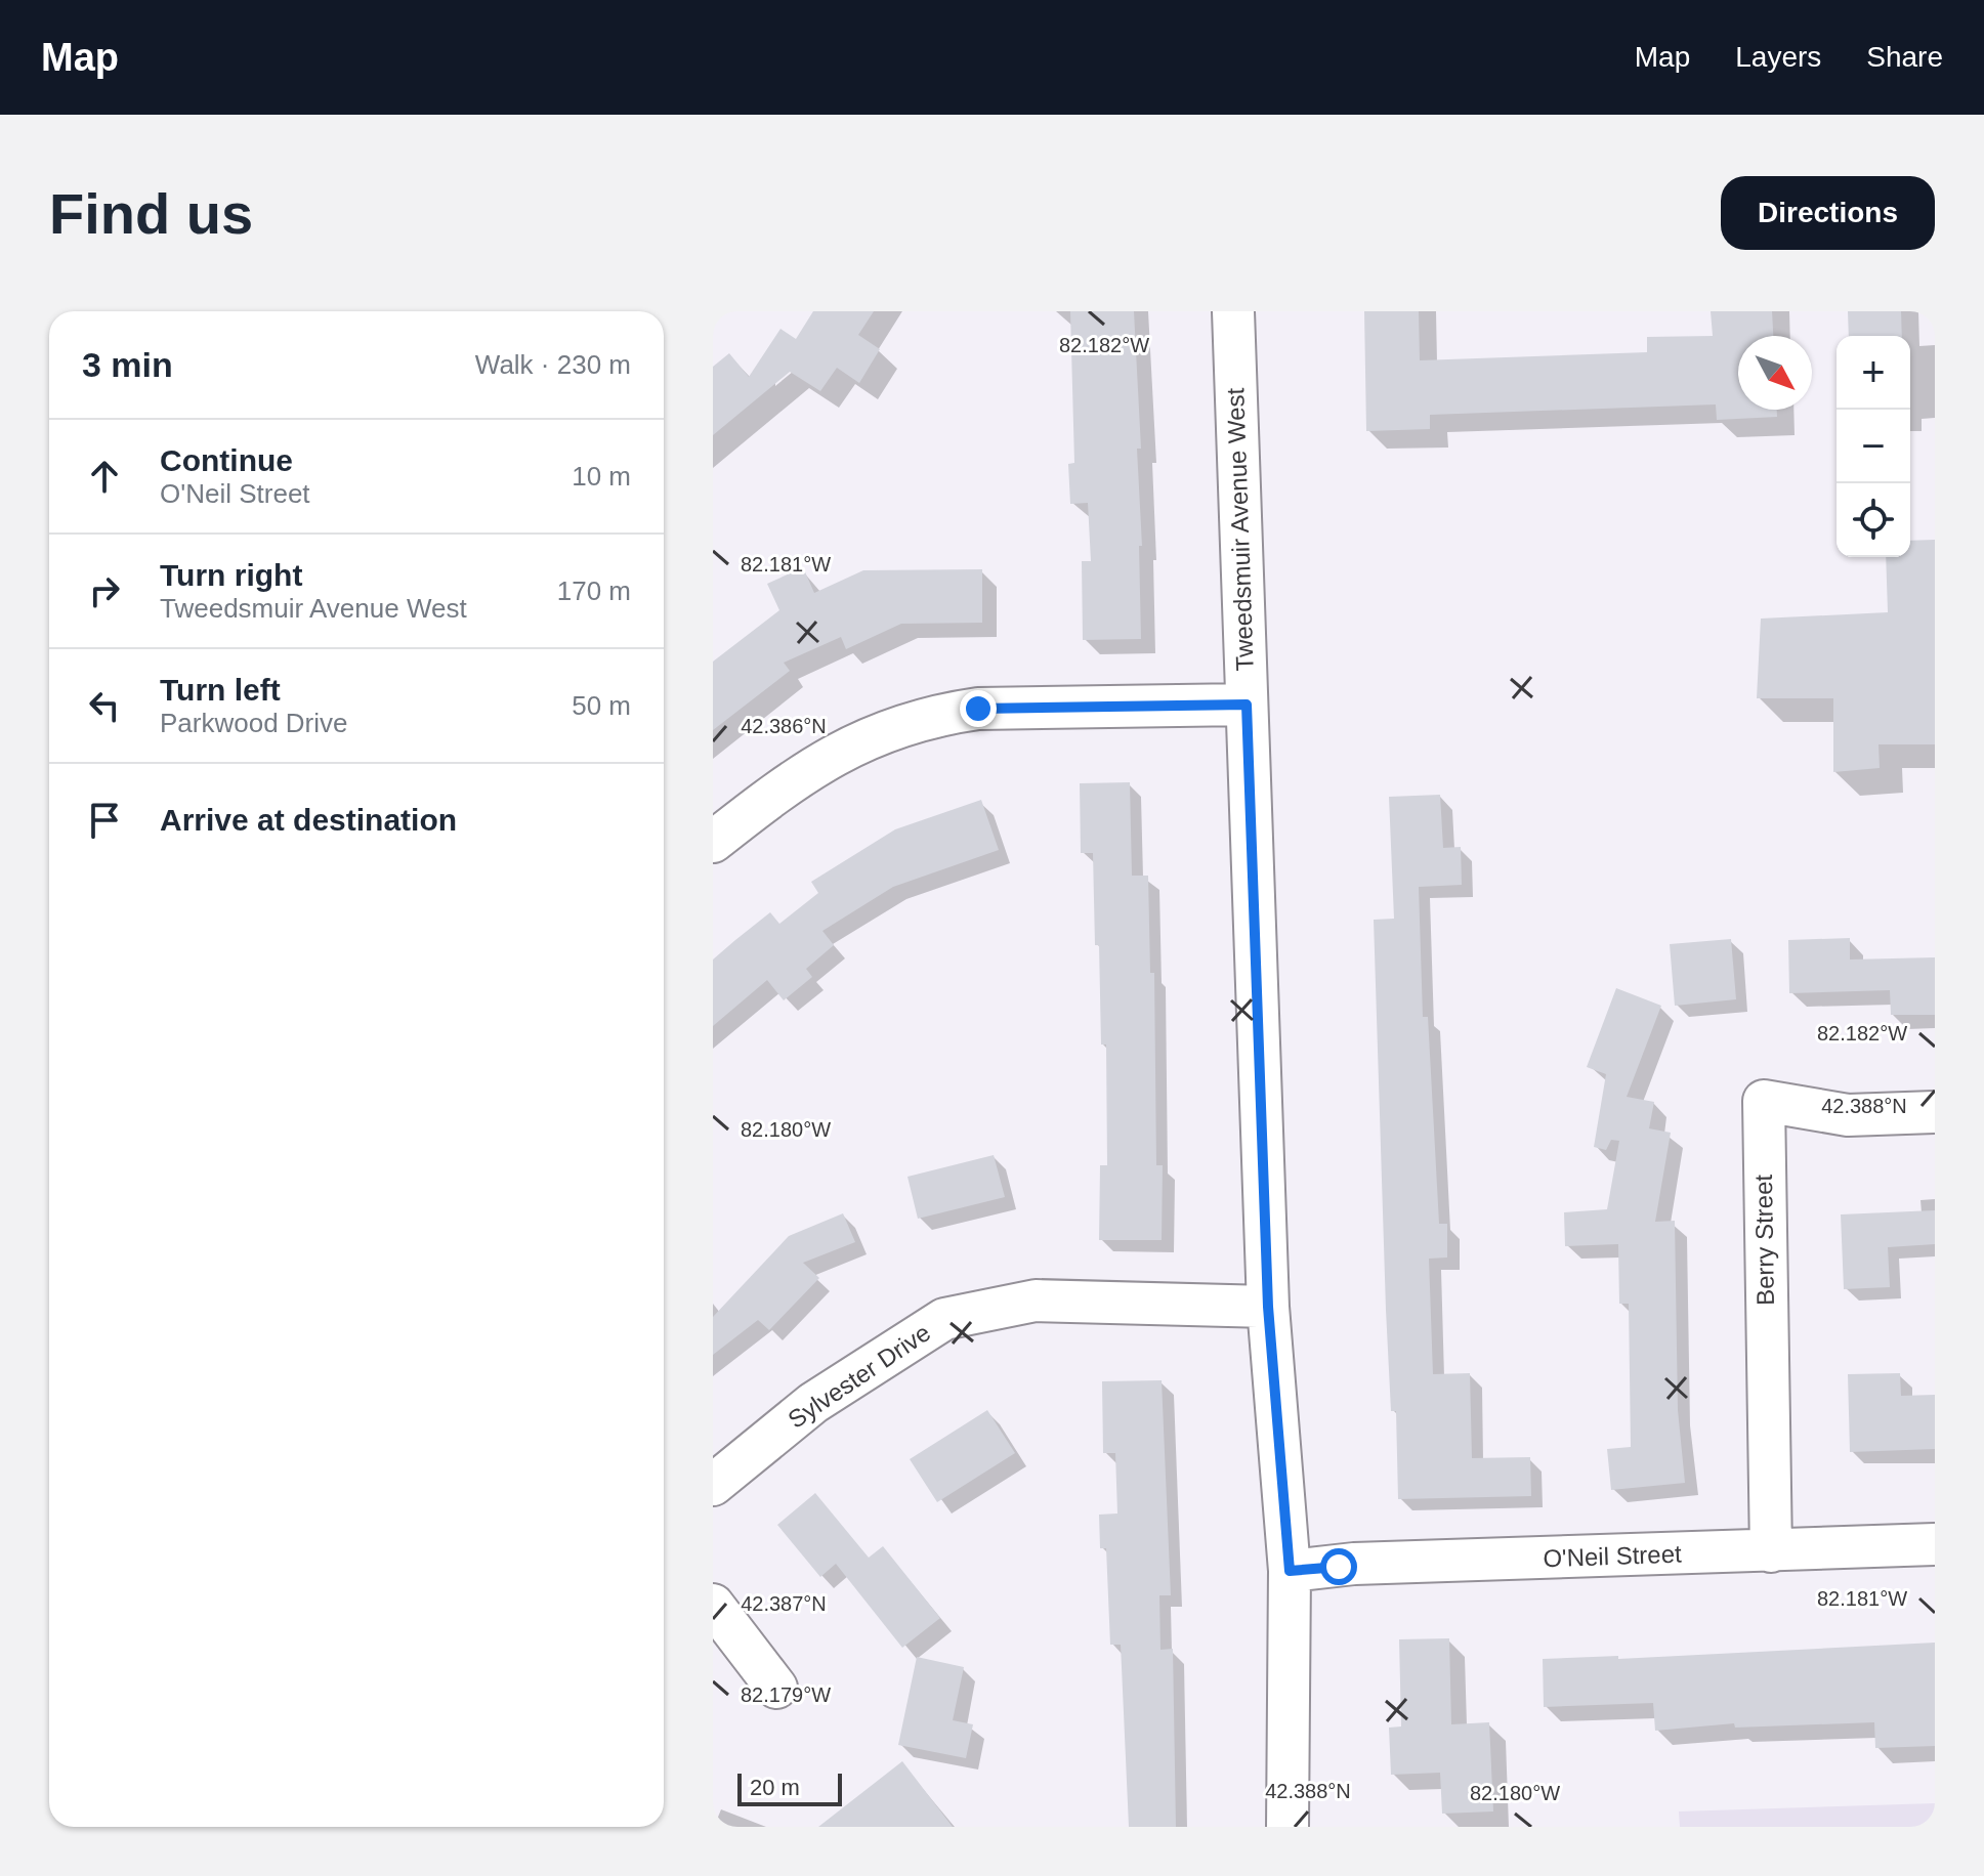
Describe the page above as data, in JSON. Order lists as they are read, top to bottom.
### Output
{
  "streets": {
    "street": [
      "Tweedsmuir Avenue West",
      "Berry Street",
      "Sylvester Drive",
      "O'Neil Street"
    ]
  },
  "crossings": [
    ["Tweedsmuir Avenue West", "Sylvester Drive"],
    ["Tweedsmuir Avenue West", "O'Neil Street"],
    ["Berry Street", "O'Neil Street"]
  ],
  "scale_bar": "20 m",
  "north": "bottom right",
  "page": {
    "header": "Map",
    "nav": ["Map", "Layers", "Share"],
    "buttons": "Directions",
    "title": "Find us",
    "heading": ["3 min", "Walk · 230 m"],
    "map_buttons": ["+", "−"],
    "list": [
      ["Continue", "O'Neil Street", "10 m"],
      ["Turn right", "Tweedsmuir Avenue West", "170 m"],
      ["Turn left", "Parkwood Drive", "50 m"],
      "Arrive at destination"
    ],
    "scale": "20 m"
  },
  "coordinates": [
    "82.182°W",
    "82.181°W",
    "42.386°N",
    "42.388°N",
    "82.180°W",
    "42.387°N",
    "82.179°W"
  ]
}
